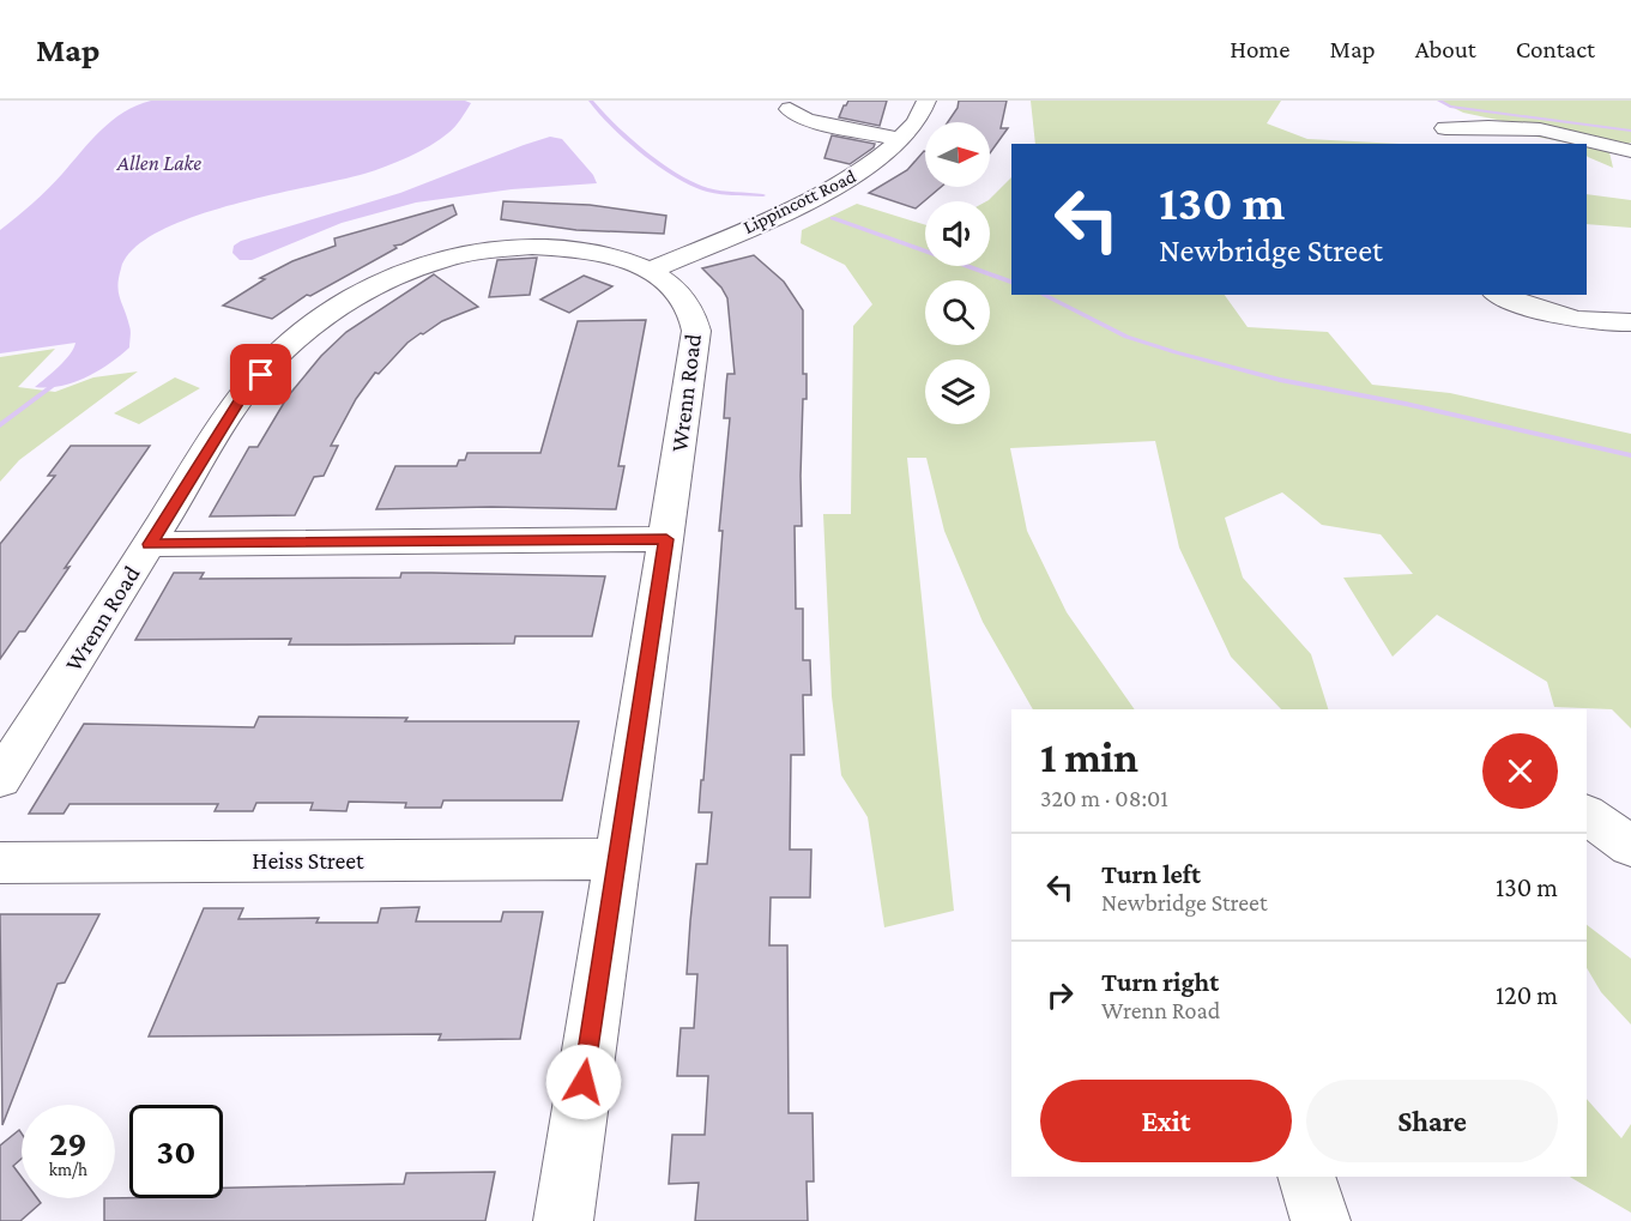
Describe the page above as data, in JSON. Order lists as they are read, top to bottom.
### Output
{
  "streets": {
    "street": ["Lippincott Road", "Wrenn Road", "Heiss Street"]
  },
  "crossings": [
    ["Lippincott Road", "Wrenn Road"],
    ["Wrenn Road", "Heiss Street"]
  ],
  "water": ["Allen Lake"],
  "north": "right",
  "page": {
    "header": "Map",
    "nav": [
      "Home",
      "Map",
      "About",
      "Contact"
    ],
    "turn": ["130 m", "Newbridge Street"],
    "heading": ["1 min", "320 m · 08:01"],
    "list": [
      {
        "name": "Turn left",
        "note": "Newbridge Street",
        "value": "130 m"
      },
      {
        "name": "Turn right",
        "note": "Wrenn Road",
        "value": "120 m"
      }
    ],
    "buttons": ["Exit", "Share"],
    "speed": "29 km/h",
    "limit": "30"
  }
}
